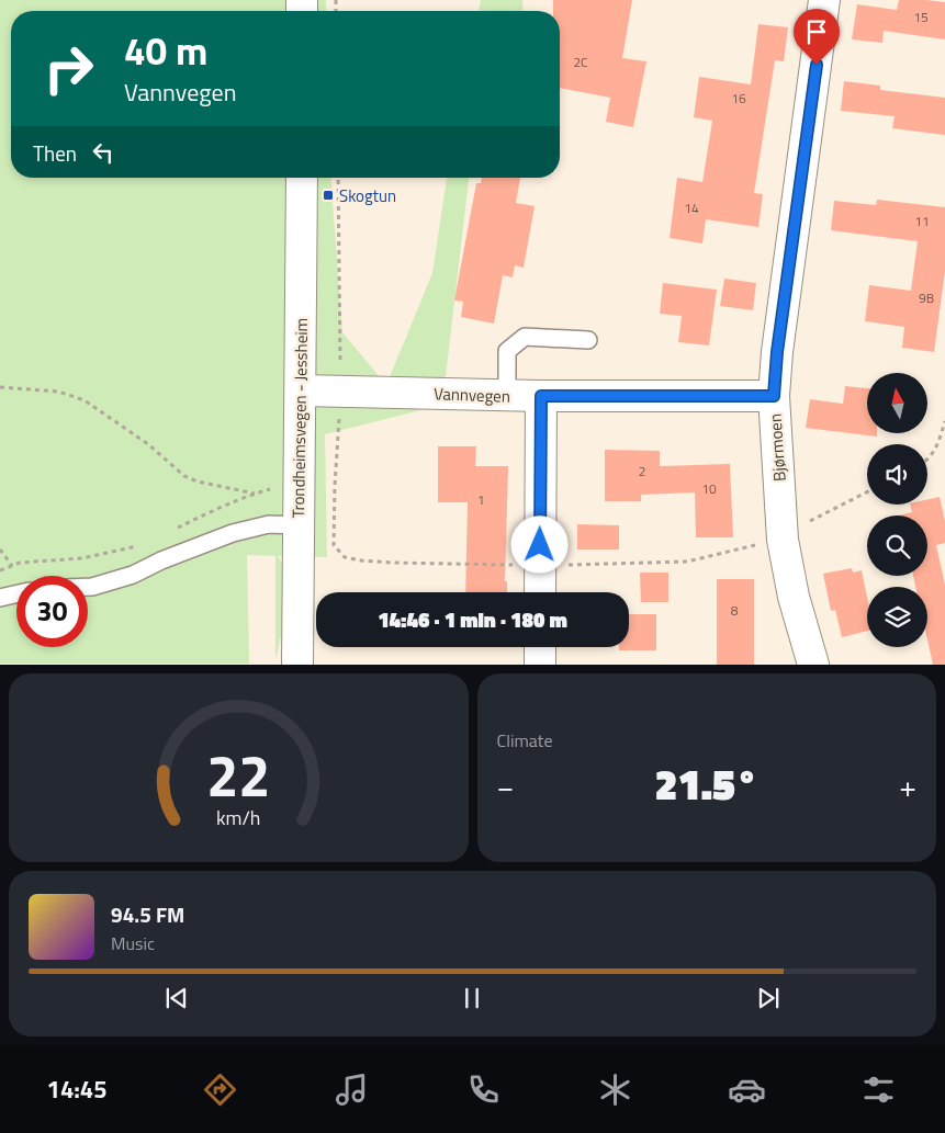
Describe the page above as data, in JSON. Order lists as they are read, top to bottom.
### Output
{
  "streets": {
    "street": ["Vannvegen", "Trondheimsvegen - Jessheim", "Bjørmoen"]
  },
  "crossings": [
    ["Vannvegen", "Trondheimsvegen - Jessheim"],
    ["Vannvegen", "Bjørmoen"]
  ],
  "places": {
    "transit": ["Skogtun"]
  },
  "house_numbers": [
    "15",
    "2C",
    "16",
    "14",
    "11",
    "9B",
    "2",
    "10",
    "1",
    "8"
  ],
  "north": "top",
  "page": {
    "turn": ["40 m", "Vannvegen"],
    "then": "Then",
    "limit": "30",
    "trip": "14:46 · 1 min · 180 m",
    "tile": "Climate",
    "heat": ["−", "21.5°", "+"],
    "song": ["94.5 FM", "Music"],
    "tabs": "14:45",
    "gauge": ["22", "km/h"]
  }
}
